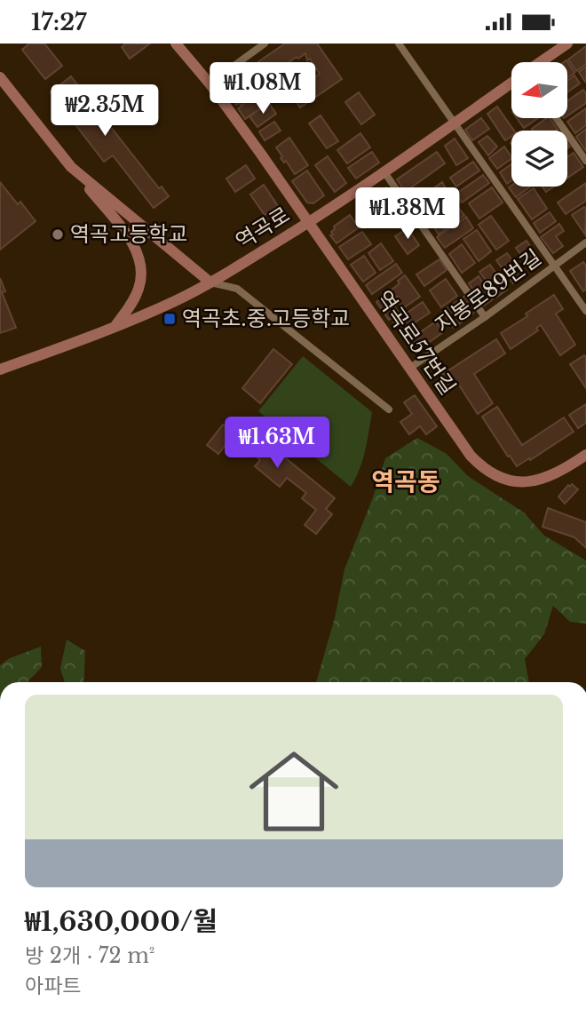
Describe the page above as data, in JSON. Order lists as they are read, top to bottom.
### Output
{
  "streets": {
    "street": ["역곡로", "지봉로89번길", "역곡로57번길"]
  },
  "crossings": [
    ["역곡로", "역곡로57번길"],
    ["지봉로89번길", "역곡로57번길"]
  ],
  "districts": ["역곡동"],
  "places": {
    "other": ["역곡고등학교"],
    "transit": ["역곡초.중.고등학교"]
  },
  "north": "left",
  "page": {
    "status": "17:27",
    "price": [
      "₩1.08M",
      "₩2.35M",
      "₩1.38M",
      "₩1.63M"
    ],
    "list": [
      {
        "name": "₩1,630,000/월",
        "note": "방 2개 · 72 m² · 아파트"
      }
    ]
  }
}
